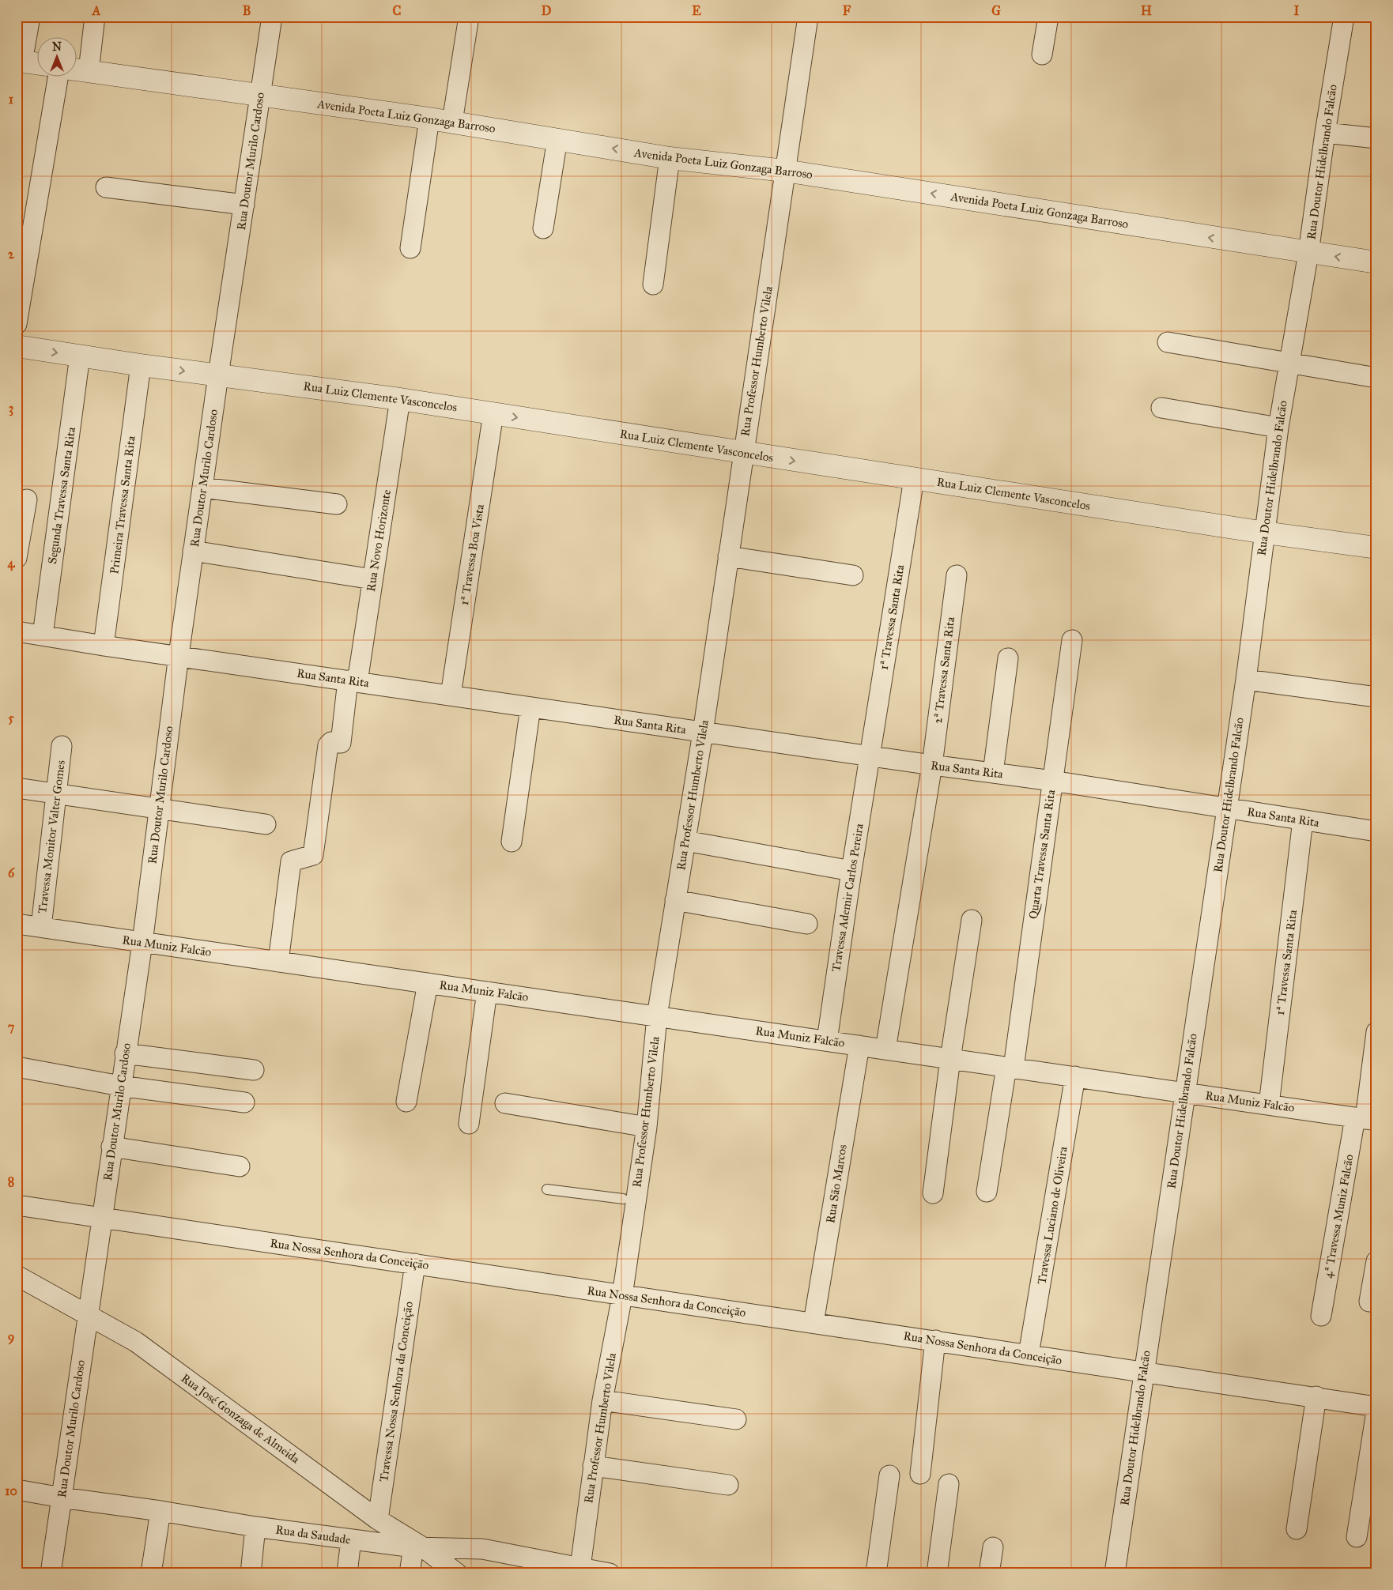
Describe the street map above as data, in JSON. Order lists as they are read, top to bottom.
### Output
{
  "streets": {
    "street": [
      "Avenida Poeta Luiz Gonzaga Barroso",
      "Rua Doutor Murilo Cardoso",
      "Rua Doutor Hidelbrando Falcão",
      "Rua Professor Humberto Vilela",
      "Rua Luiz Clemente Vasconcelos",
      "Segunda Travessa Santa Rita",
      "Primeira Travessa Santa Rita",
      "Rua Novo Horizonte",
      "1ª Travessa Boa Vista",
      "1ª Travessa Santa Rita",
      "2ª Travessa Santa Rita",
      "Rua Santa Rita",
      "Travessa Monitor Valter Gomes",
      "Quarta Travessa Santa Rita",
      "Travessa Ademir Carlos Pereira",
      "Rua Muniz Falcão",
      "Rua São Marcos",
      "Travessa Luciano de Oliveira",
      "4ª Travessa Muniz Falcão",
      "Rua Nossa Senhora da Conceição",
      "Travessa Nossa Senhora da Conceição",
      "Rua José Gonzaga de Almeida",
      "Rua da Saudade"
    ]
  },
  "crossings": [
    ["Avenida Poeta Luiz Gonzaga Barroso", "Rua Doutor Murilo Cardoso"],
    ["Avenida Poeta Luiz Gonzaga Barroso", "Rua Doutor Hidelbrando Falcão"],
    ["Avenida Poeta Luiz Gonzaga Barroso", "Rua Professor Humberto Vilela"],
    ["Rua Doutor Murilo Cardoso", "Rua Luiz Clemente Vasconcelos"],
    ["Rua Doutor Murilo Cardoso", "Rua Santa Rita"],
    ["Rua Doutor Murilo Cardoso", "Rua Muniz Falcão"],
    ["Rua Doutor Murilo Cardoso", "Rua Nossa Senhora da Conceição"],
    ["Rua Doutor Murilo Cardoso", "Rua José Gonzaga de Almeida"],
    ["Rua Doutor Murilo Cardoso", "Rua da Saudade"],
    ["Rua Doutor Hidelbrando Falcão", "Rua Luiz Clemente Vasconcelos"],
    ["Rua Doutor Hidelbrando Falcão", "Rua Santa Rita"],
    ["Rua Doutor Hidelbrando Falcão", "Rua Muniz Falcão"],
    ["Rua Doutor Hidelbrando Falcão", "Rua Nossa Senhora da Conceição"],
    ["Rua Professor Humberto Vilela", "Rua Luiz Clemente Vasconcelos"],
    ["Rua Professor Humberto Vilela", "Rua Santa Rita"],
    ["Rua Professor Humberto Vilela", "Rua Muniz Falcão"],
    ["Rua Professor Humberto Vilela", "Rua Nossa Senhora da Conceição"],
    ["Rua Professor Humberto Vilela", "Rua da Saudade"],
    ["Rua Luiz Clemente Vasconcelos", "Segunda Travessa Santa Rita"],
    ["Rua Luiz Clemente Vasconcelos", "Primeira Travessa Santa Rita"],
    ["Rua Luiz Clemente Vasconcelos", "Rua Novo Horizonte"],
    ["Rua Luiz Clemente Vasconcelos", "1ª Travessa Boa Vista"],
    ["Rua Luiz Clemente Vasconcelos", "1ª Travessa Santa Rita"],
    ["Segunda Travessa Santa Rita", "Rua Santa Rita"],
    ["Primeira Travessa Santa Rita", "Rua Santa Rita"],
    ["Rua Novo Horizonte", "Rua Santa Rita"],
    ["Rua Novo Horizonte", "Rua Muniz Falcão"],
    ["1ª Travessa Boa Vista", "Rua Santa Rita"],
    ["1ª Travessa Santa Rita", "Rua Santa Rita"],
    ["1ª Travessa Santa Rita", "Travessa Ademir Carlos Pereira"],
    ["1ª Travessa Santa Rita", "Rua Muniz Falcão"],
    ["2ª Travessa Santa Rita", "Rua Santa Rita"],
    ["2ª Travessa Santa Rita", "Rua Muniz Falcão"],
    ["Rua Santa Rita", "Quarta Travessa Santa Rita"],
    ["Rua Santa Rita", "Travessa Ademir Carlos Pereira"],
    ["Travessa Monitor Valter Gomes", "Rua Muniz Falcão"],
    ["Quarta Travessa Santa Rita", "Rua Muniz Falcão"],
    ["Travessa Ademir Carlos Pereira", "Rua Muniz Falcão"],
    ["Rua Muniz Falcão", "Rua São Marcos"],
    ["Rua Muniz Falcão", "Travessa Luciano de Oliveira"],
    ["Rua Muniz Falcão", "4ª Travessa Muniz Falcão"],
    ["Rua São Marcos", "Rua Nossa Senhora da Conceição"],
    ["Travessa Luciano de Oliveira", "Rua Nossa Senhora da Conceição"],
    ["Rua Nossa Senhora da Conceição", "Travessa Nossa Senhora da Conceição"],
    ["Travessa Nossa Senhora da Conceição", "Rua José Gonzaga de Almeida"],
    ["Rua José Gonzaga de Almeida", "Rua da Saudade"]
  ],
  "north": "top",
  "grid": {
    "columns": [
      "A",
      "B",
      "C",
      "D",
      "E",
      "F",
      "G",
      "H",
      "I"
    ],
    "rows": [
      "1",
      "2",
      "3",
      "4",
      "5",
      "6",
      "7",
      "8",
      "9",
      "10"
    ]
  }
}
